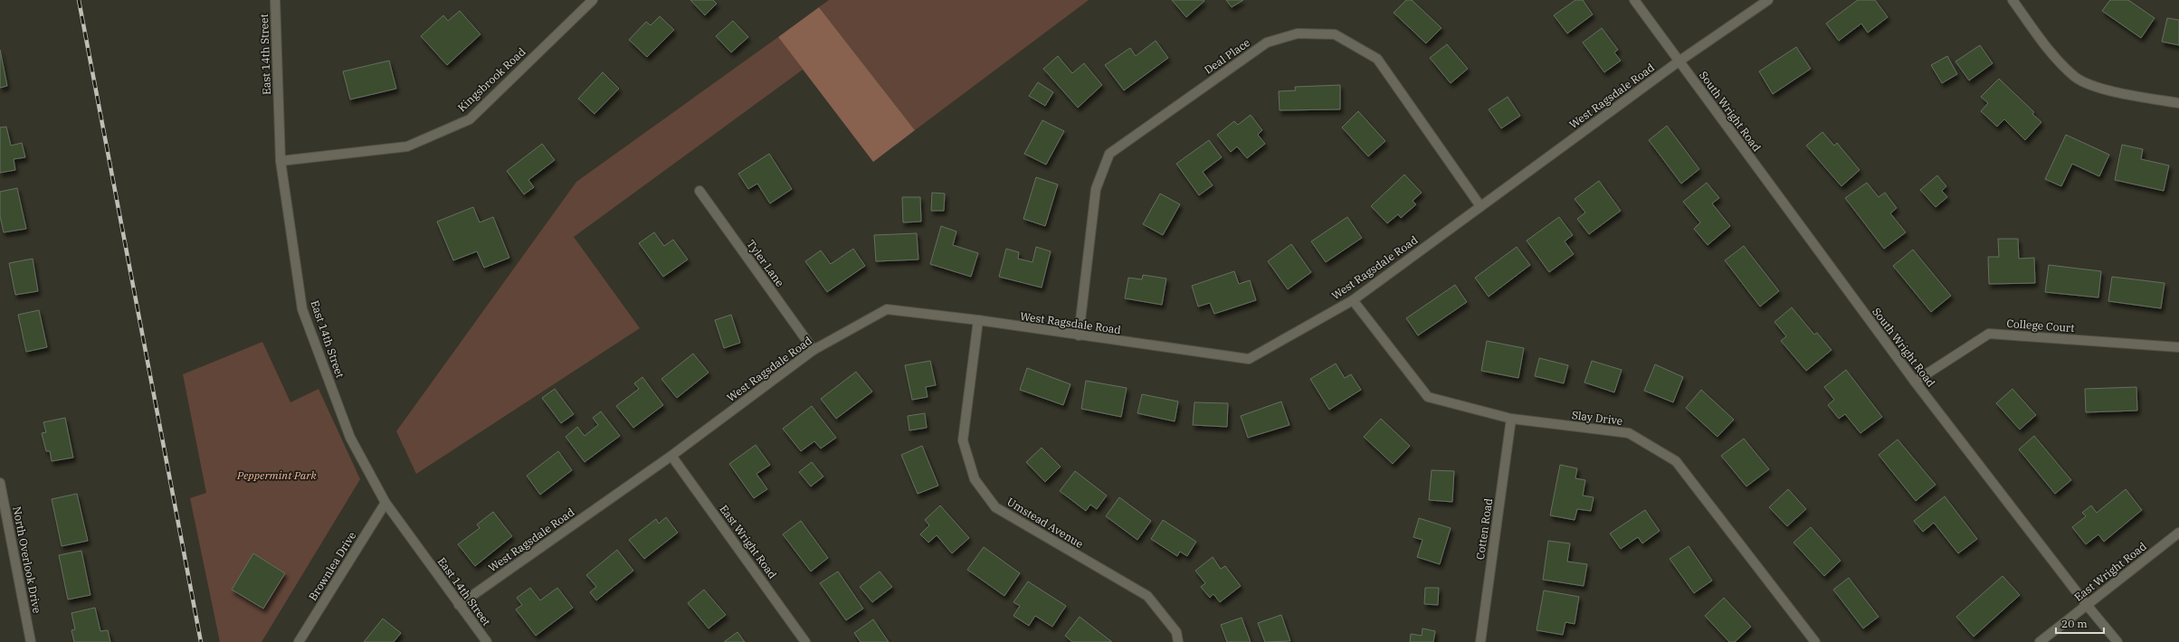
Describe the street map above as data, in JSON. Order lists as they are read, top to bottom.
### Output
{
  "streets": {
    "street": [
      "East 14th Street",
      "Deal Place",
      "Kingsbrook Road",
      "West Ragsdale Road",
      "South Wright Road",
      "Tyler Lane",
      "College Court",
      "Slay Drive",
      "Umstead Avenue",
      "Cotten Road",
      "East Wright Road",
      "North Overlook Drive",
      "Brownlea Drive"
    ]
  },
  "crossings": [
    ["East 14th Street", "Kingsbrook Road"],
    ["East 14th Street", "West Ragsdale Road"],
    ["East 14th Street", "Brownlea Drive"],
    ["Deal Place", "West Ragsdale Road"],
    ["West Ragsdale Road", "South Wright Road"],
    ["West Ragsdale Road", "Tyler Lane"],
    ["West Ragsdale Road", "Slay Drive"],
    ["West Ragsdale Road", "Umstead Avenue"],
    ["West Ragsdale Road", "East Wright Road"],
    ["South Wright Road", "College Court"],
    ["South Wright Road", "East Wright Road"],
    ["Slay Drive", "Cotten Road"]
  ],
  "parks": ["Peppermint Park"],
  "scale_bar": "20 m"
}
